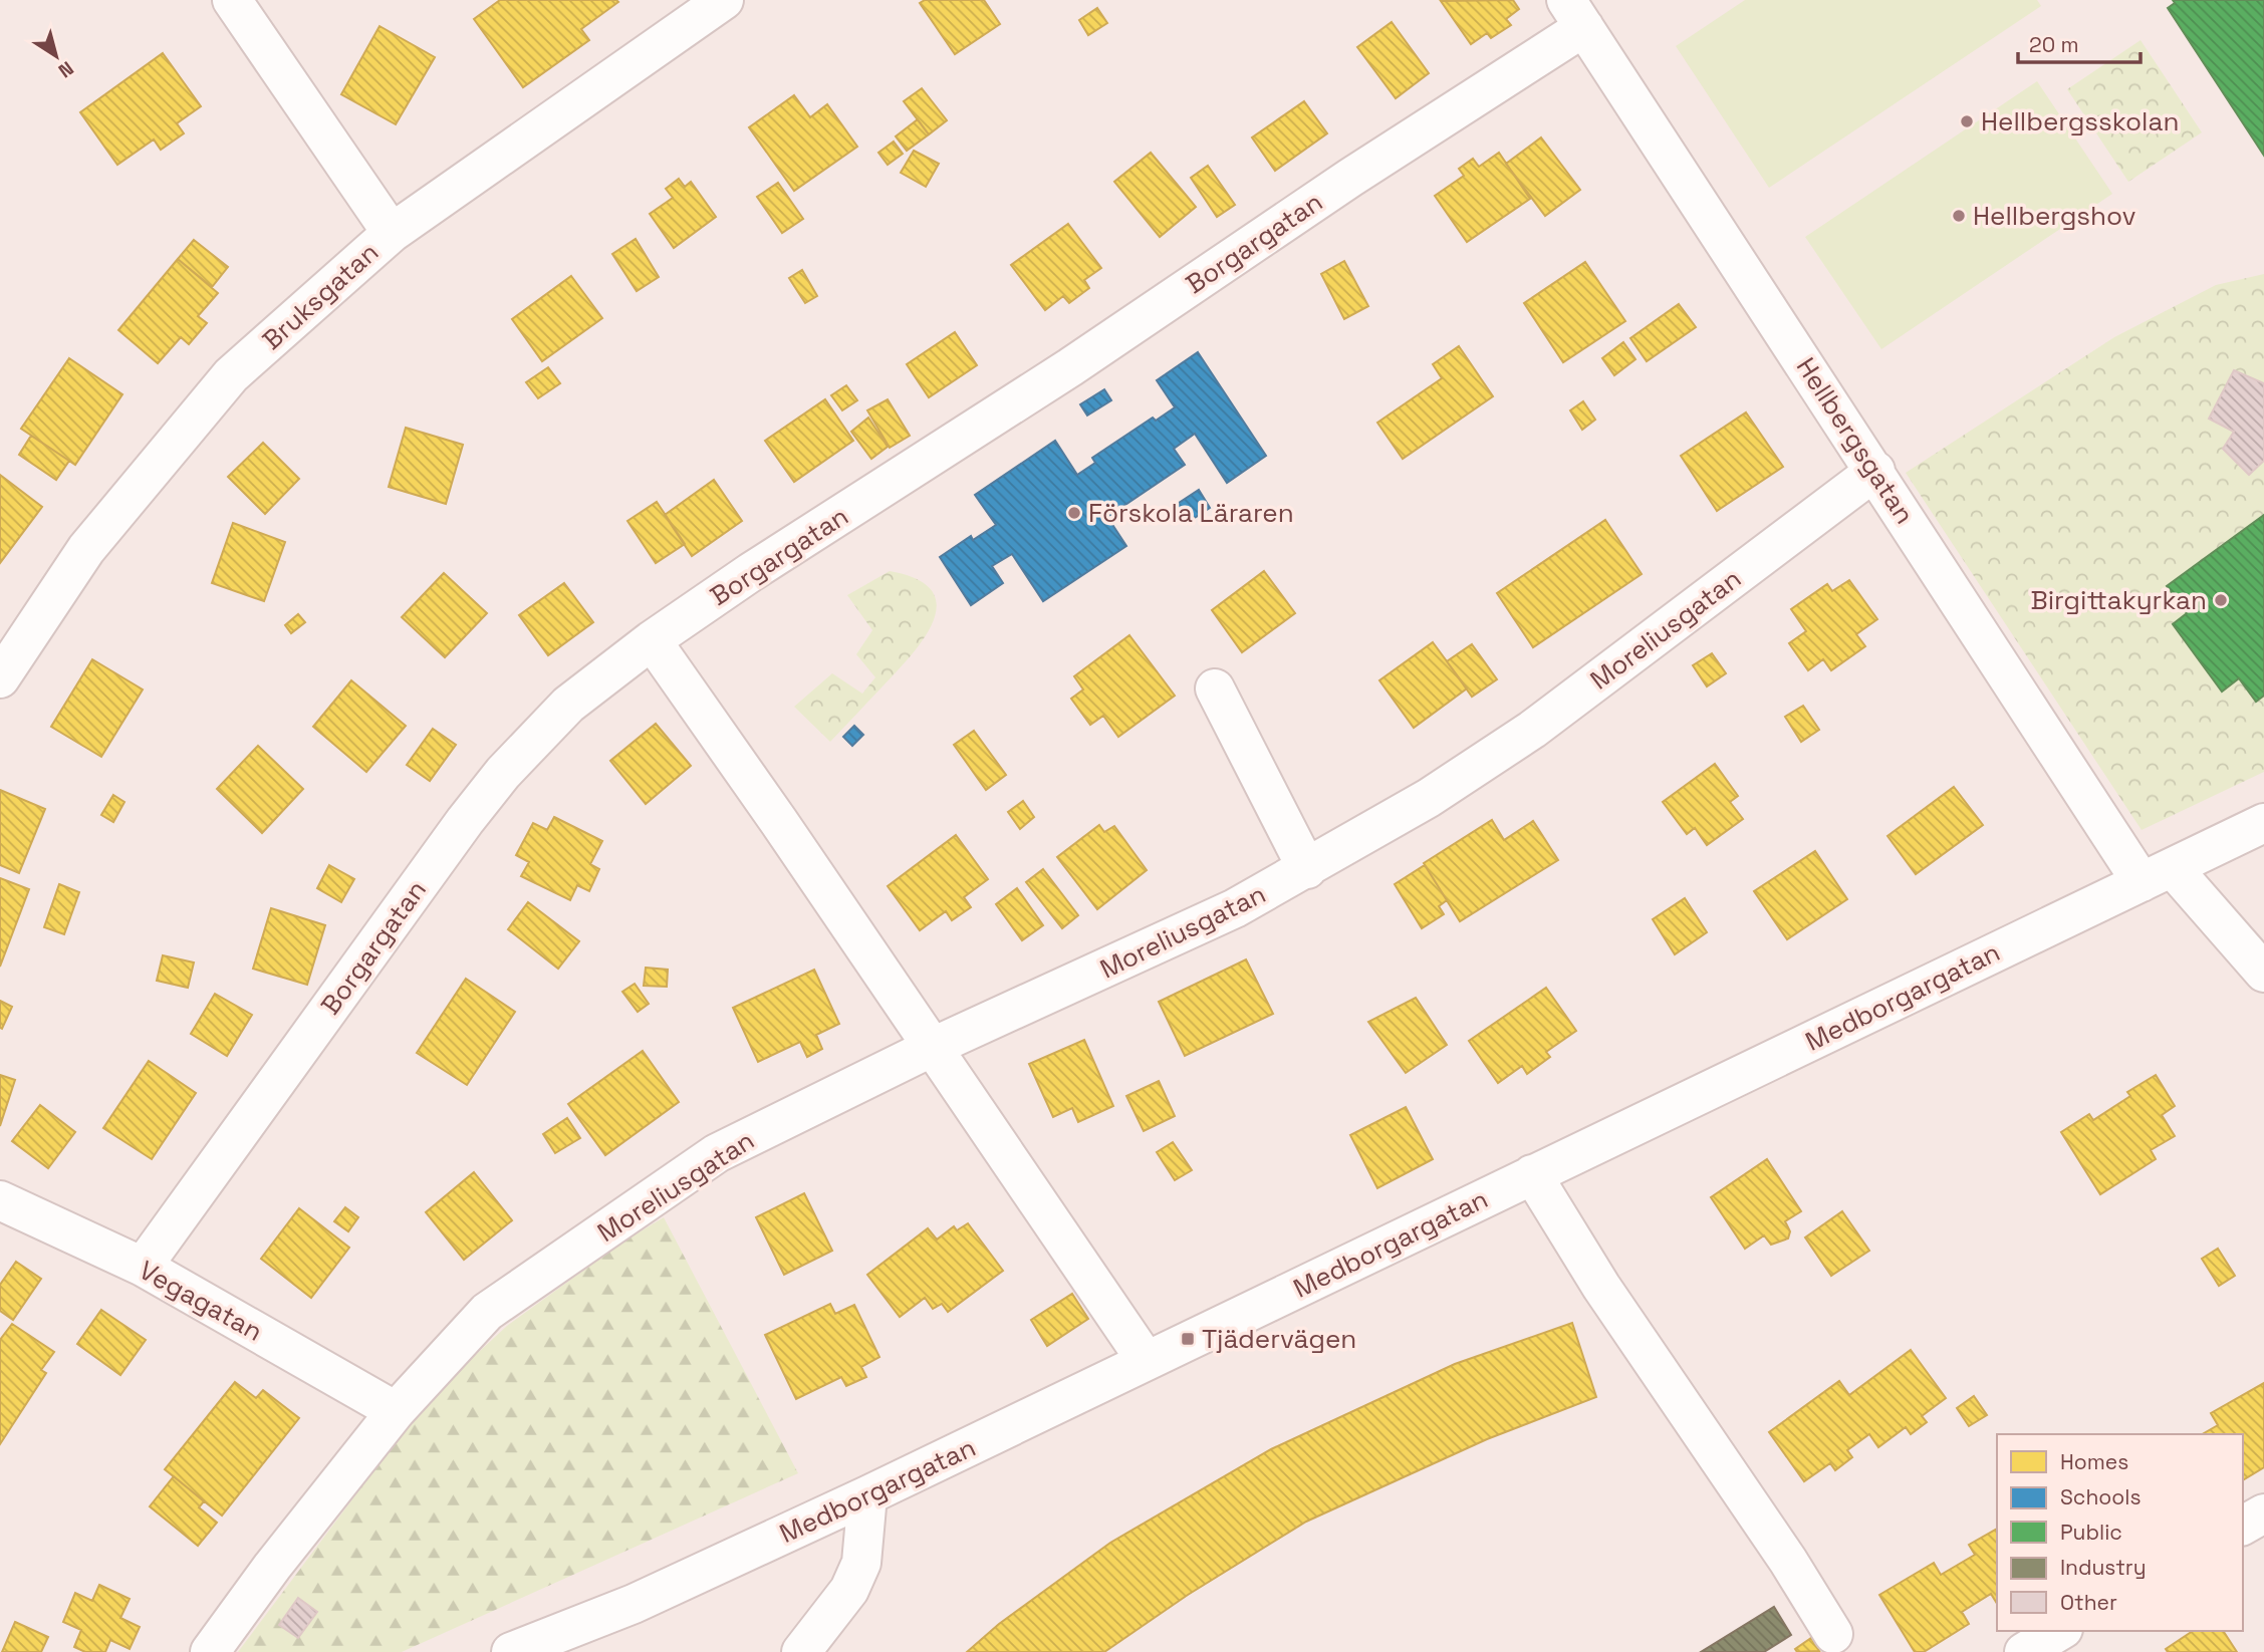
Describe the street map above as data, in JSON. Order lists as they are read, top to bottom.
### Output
{
  "streets": {
    "street": [
      "Borgargatan",
      "Bruksgatan",
      "Hellbergsgatan",
      "Moreliusgatan",
      "Medborgargatan",
      "Vegagatan"
    ]
  },
  "crossings": [
    ["Borgargatan", "Hellbergsgatan"],
    ["Borgargatan", "Vegagatan"],
    ["Hellbergsgatan", "Moreliusgatan"],
    ["Hellbergsgatan", "Medborgargatan"],
    ["Moreliusgatan", "Vegagatan"]
  ],
  "places": {
    "other": [
      "Hellbergsskolan",
      "Hellbergshov",
      "Förskola Läraren",
      "Birgittakyrkan"
    ],
    "transit": ["Tjädervägen"]
  },
  "legend": [
    "Homes",
    "Schools",
    "Public",
    "Industry",
    "Other"
  ],
  "scale_bar": "20 m",
  "north": "bottom right"
}
